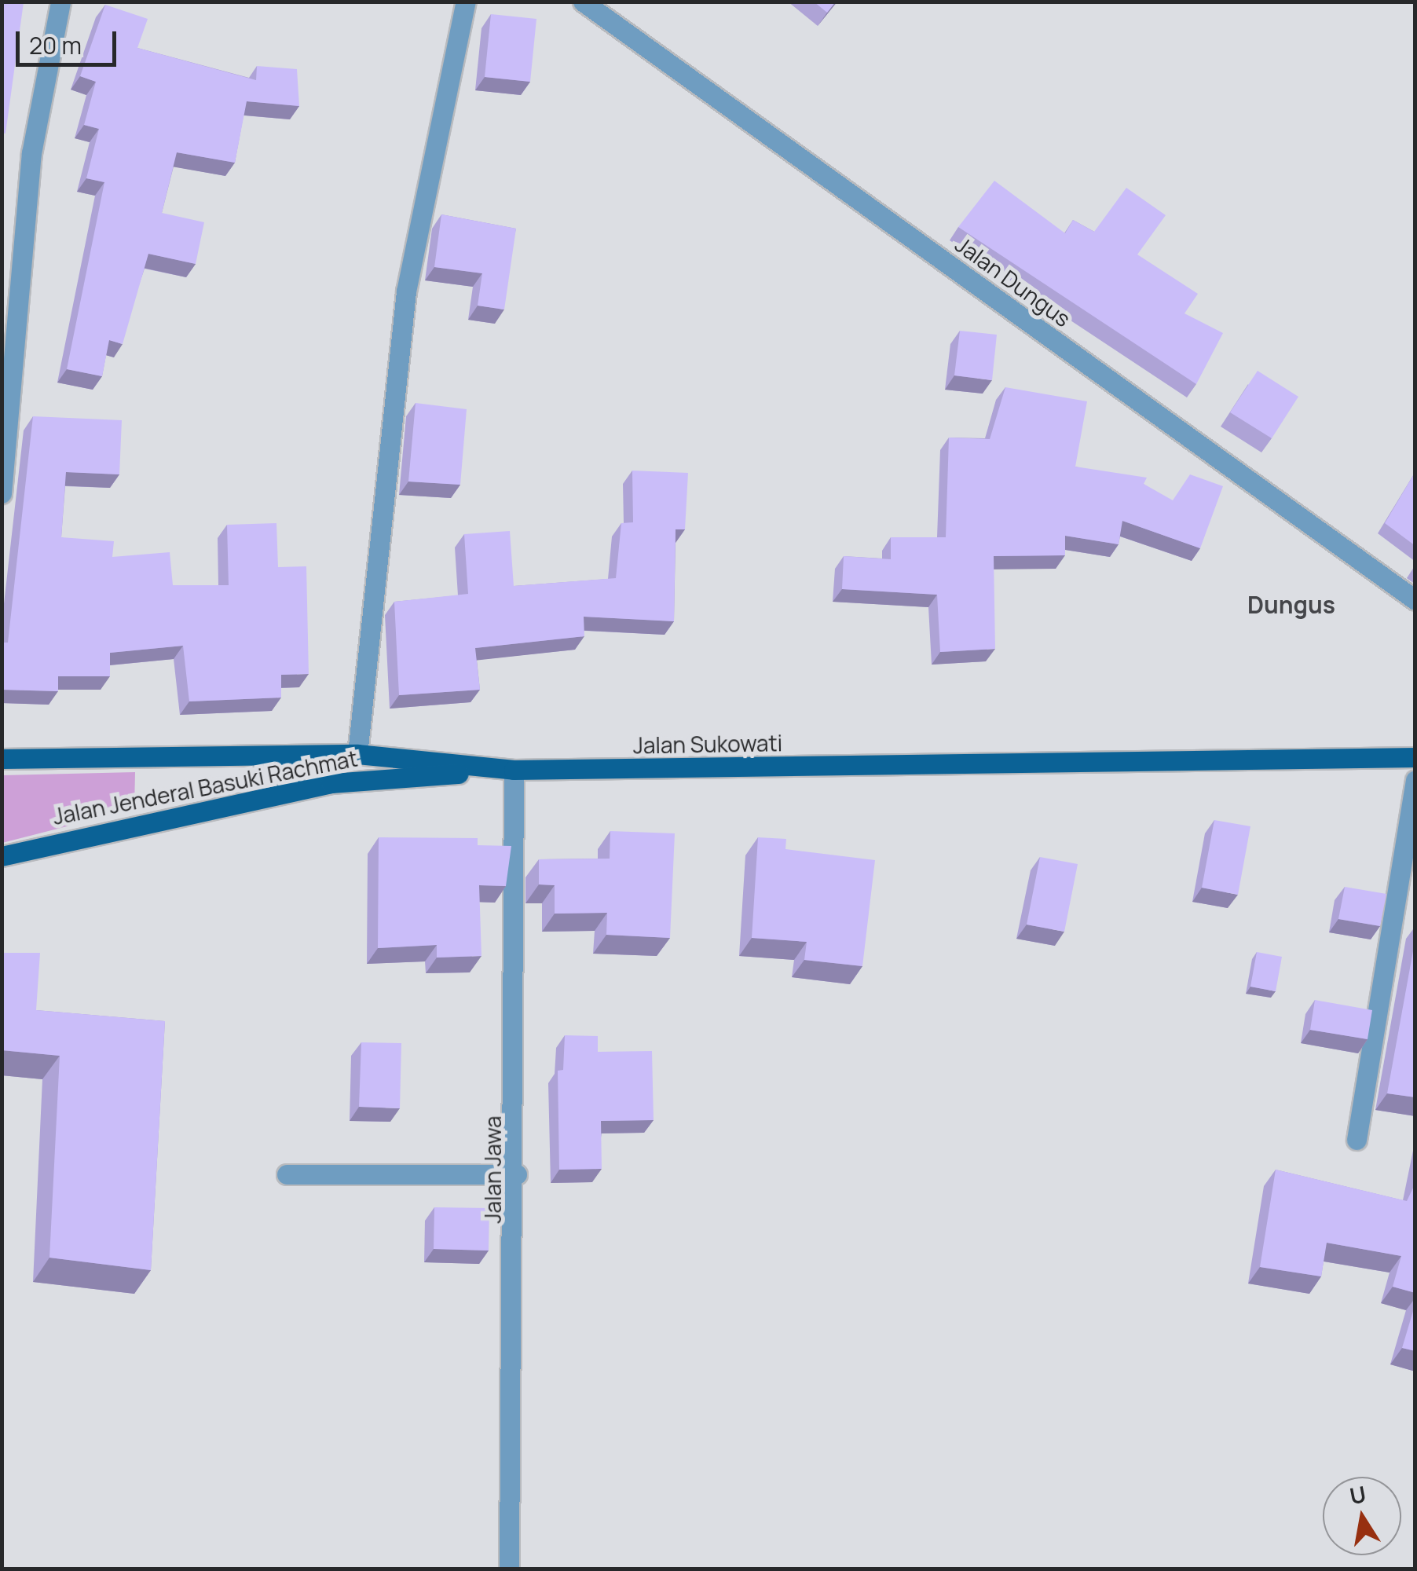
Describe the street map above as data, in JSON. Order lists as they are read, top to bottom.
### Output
{
  "streets": {
    "main road": ["Jalan Sukowati", "Jalan Jenderal Basuki Rachmat"],
    "street": ["Jalan Dungus", "Jalan Jawa"]
  },
  "crossings": [
    ["Jalan Sukowati", "Jalan Jenderal Basuki Rachmat"],
    ["Jalan Sukowati", "Jalan Jawa"],
    ["Jalan Jenderal Basuki Rachmat", "Jalan Jawa"]
  ],
  "districts": ["Dungus"],
  "scale_bar": "20 m",
  "north": "top"
}
